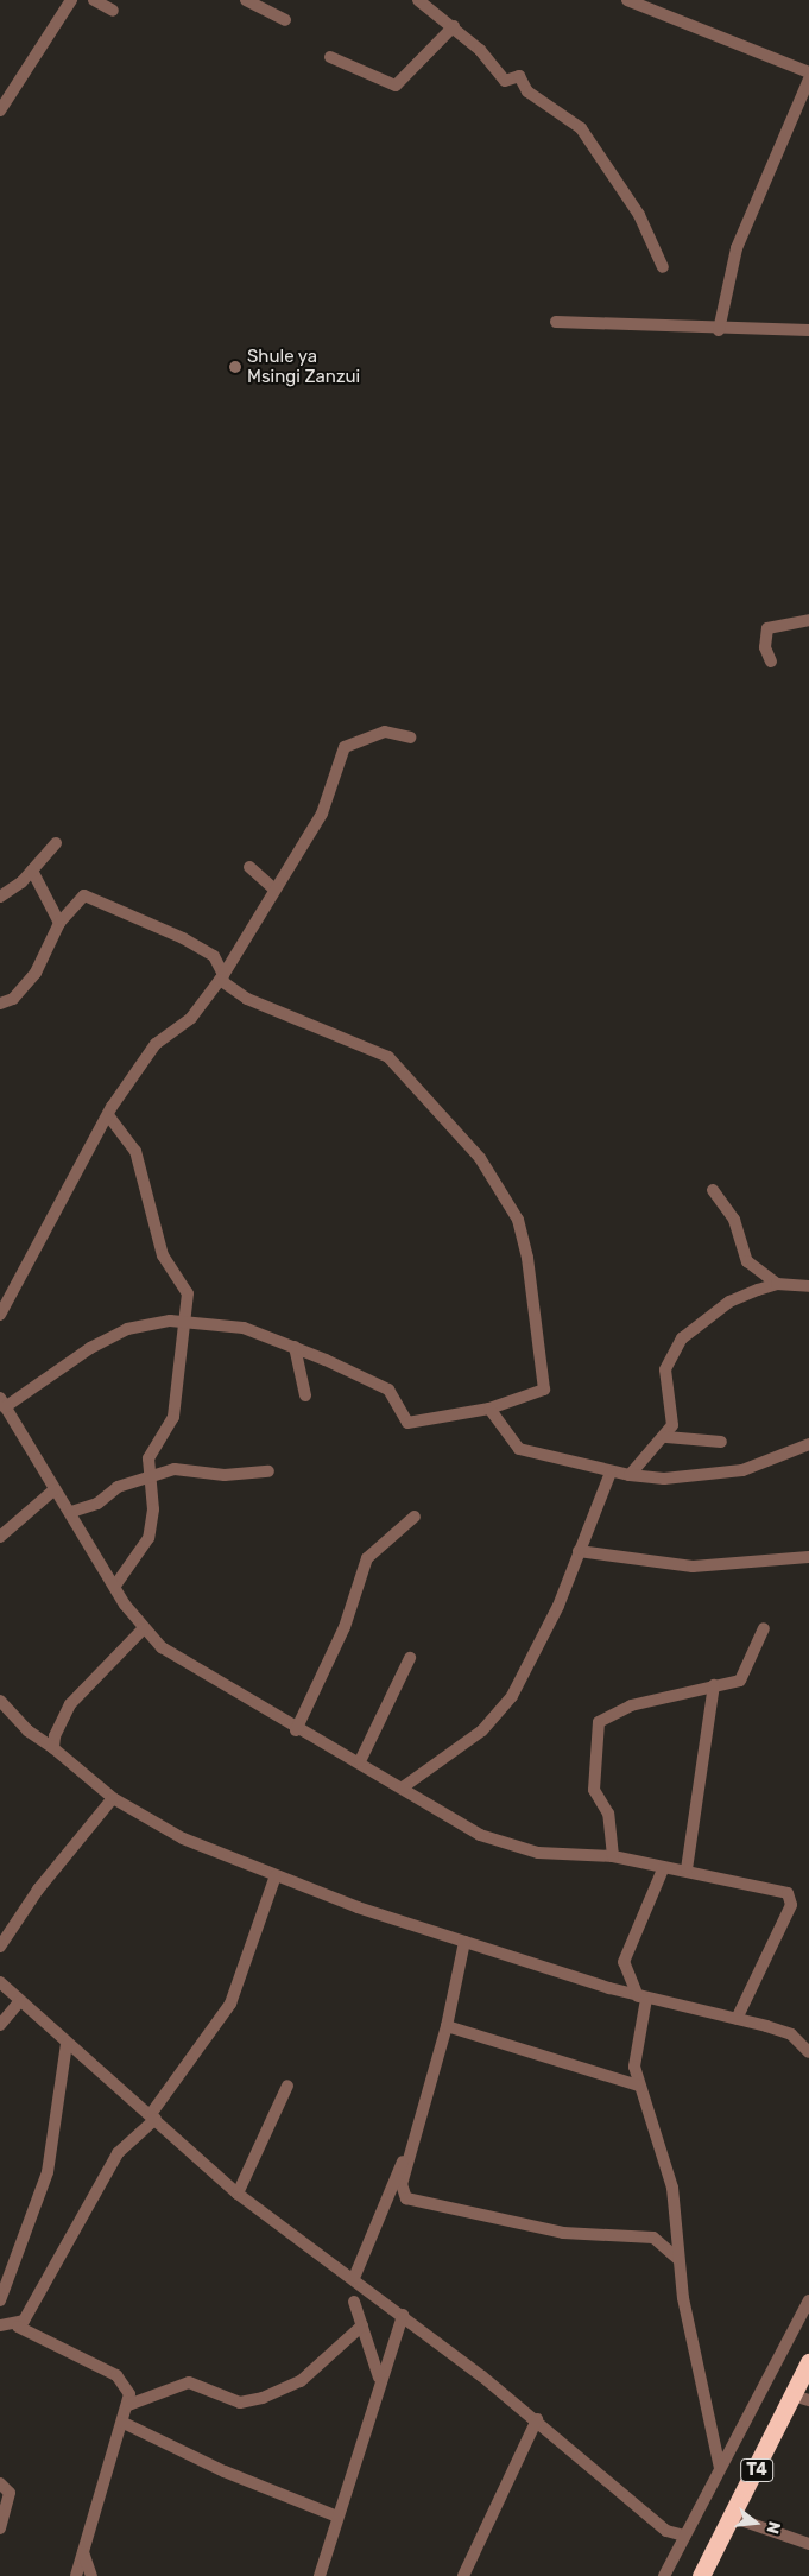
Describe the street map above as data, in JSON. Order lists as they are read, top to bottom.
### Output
{
  "streets": {
    "highway": ["T4"]
  },
  "places": ["Shule ya Msingi Zanzui"],
  "north": "right"
}
